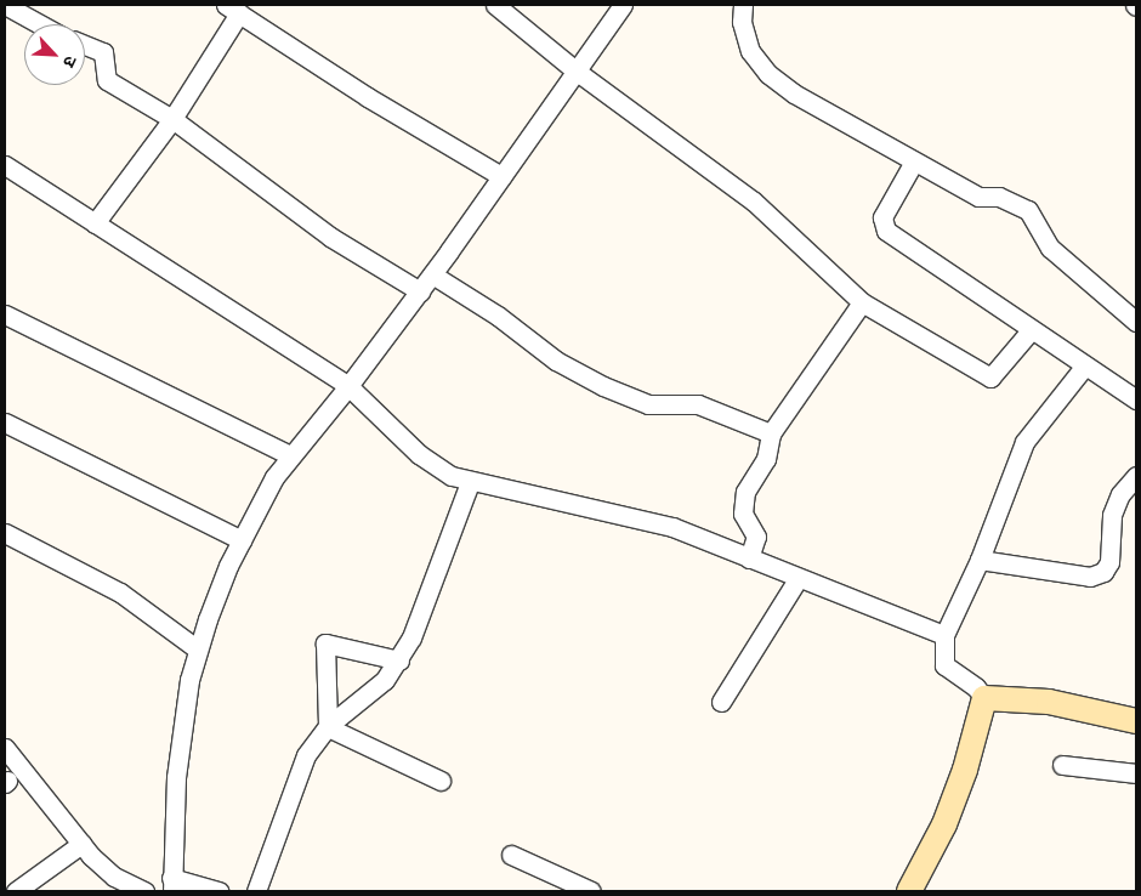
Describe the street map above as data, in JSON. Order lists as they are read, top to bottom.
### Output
{
  "north": "bottom right"
}
